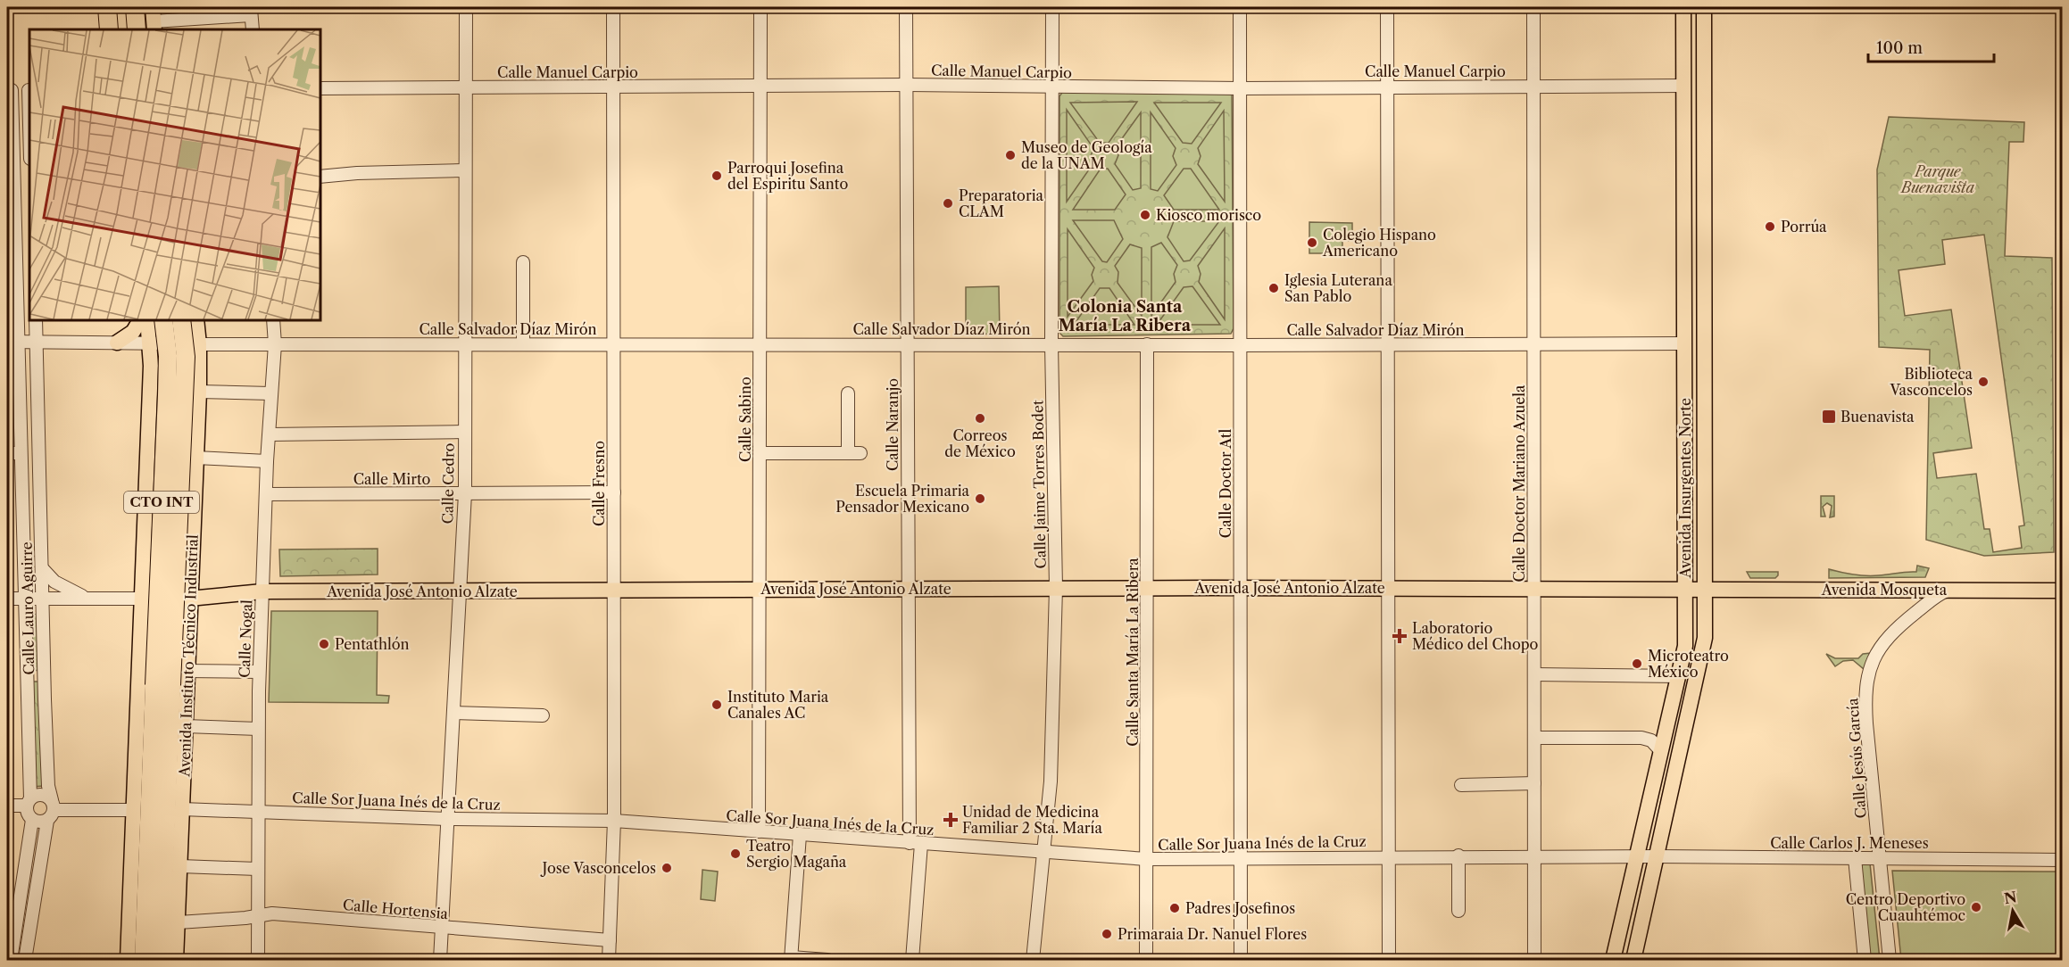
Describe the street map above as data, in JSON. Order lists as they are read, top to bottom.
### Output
{
  "streets": {
    "highway": ["CTO INT"],
    "main road": [
      "Avenida Insurgentes Norte",
      "Avenida José Antonio Alzate",
      "Avenida Mosqueta",
      "Avenida Instituto Técnico Industrial"
    ],
    "street": [
      "Calle Manuel Carpio",
      "Calle Salvador Díaz Mirón",
      "Calle Sabino",
      "Calle Naranjo",
      "Calle Mirto",
      "Calle Cedro",
      "Calle Fresno",
      "Calle Doctor Atl",
      "Calle Doctor Mariano Azuela",
      "Calle Jaime Torres Bodet",
      "Calle Lauro Aguirre",
      "Calle Nogal",
      "Calle Santa María La Ribera",
      "Calle Jesús García",
      "Calle Sor Juana Inés de la Cruz",
      "Calle Carlos J. Meneses",
      "Calle Hortensia"
    ]
  },
  "crossings": [
    ["Calle Manuel Carpio", "Calle Sabino"],
    ["Calle Manuel Carpio", "Calle Naranjo"],
    ["Calle Manuel Carpio", "Calle Cedro"],
    ["Calle Manuel Carpio", "Calle Fresno"],
    ["Calle Manuel Carpio", "Calle Doctor Atl"],
    ["Calle Manuel Carpio", "Calle Doctor Mariano Azuela"],
    ["Calle Manuel Carpio", "Calle Jaime Torres Bodet"],
    ["Calle Manuel Carpio", "Avenida Insurgentes Norte"],
    ["Calle Salvador Díaz Mirón", "Calle Sabino"],
    ["Calle Salvador Díaz Mirón", "Calle Naranjo"],
    ["Calle Salvador Díaz Mirón", "Calle Cedro"],
    ["Calle Salvador Díaz Mirón", "Calle Fresno"],
    ["Calle Salvador Díaz Mirón", "Calle Doctor Atl"],
    ["Calle Salvador Díaz Mirón", "Calle Doctor Mariano Azuela"],
    ["Calle Salvador Díaz Mirón", "Calle Jaime Torres Bodet"],
    ["Calle Salvador Díaz Mirón", "Avenida Insurgentes Norte"],
    ["Calle Salvador Díaz Mirón", "CTO INT"],
    ["Calle Salvador Díaz Mirón", "Calle Lauro Aguirre"],
    ["Calle Salvador Díaz Mirón", "Calle Nogal"],
    ["Calle Salvador Díaz Mirón", "Calle Santa María La Ribera"],
    ["Calle Salvador Díaz Mirón", "Avenida Instituto Técnico Industrial"],
    ["Calle Sabino", "Avenida José Antonio Alzate"],
    ["Calle Sabino", "Calle Sor Juana Inés de la Cruz"],
    ["Calle Naranjo", "Avenida José Antonio Alzate"],
    ["Calle Naranjo", "Calle Sor Juana Inés de la Cruz"],
    ["Calle Mirto", "Calle Cedro"],
    ["Calle Mirto", "Calle Fresno"],
    ["Calle Mirto", "Calle Nogal"],
    ["Calle Cedro", "Avenida José Antonio Alzate"],
    ["Calle Cedro", "Calle Sor Juana Inés de la Cruz"],
    ["Calle Cedro", "Calle Hortensia"],
    ["Calle Fresno", "Avenida José Antonio Alzate"],
    ["Calle Fresno", "Calle Sor Juana Inés de la Cruz"],
    ["Calle Fresno", "Calle Hortensia"],
    ["Calle Doctor Atl", "Avenida José Antonio Alzate"],
    ["Calle Doctor Atl", "Calle Sor Juana Inés de la Cruz"],
    ["Calle Doctor Mariano Azuela", "Avenida José Antonio Alzate"],
    ["Calle Doctor Mariano Azuela", "Calle Sor Juana Inés de la Cruz"],
    ["Calle Jaime Torres Bodet", "Avenida José Antonio Alzate"],
    ["Calle Jaime Torres Bodet", "Calle Sor Juana Inés de la Cruz"],
    ["Avenida Insurgentes Norte", "Avenida José Antonio Alzate"],
    ["Avenida Insurgentes Norte", "Avenida Mosqueta"],
    ["Avenida Insurgentes Norte", "Calle Sor Juana Inés de la Cruz"],
    ["Avenida Insurgentes Norte", "Calle Carlos J. Meneses"],
    ["CTO INT", "Avenida José Antonio Alzate"],
    ["Avenida José Antonio Alzate", "Avenida Mosqueta"],
    ["Avenida José Antonio Alzate", "Calle Lauro Aguirre"],
    ["Avenida José Antonio Alzate", "Calle Nogal"],
    ["Avenida José Antonio Alzate", "Calle Santa María La Ribera"],
    ["Avenida José Antonio Alzate", "Avenida Instituto Técnico Industrial"],
    ["Avenida Mosqueta", "Calle Jesús García"],
    ["Calle Nogal", "Calle Sor Juana Inés de la Cruz"],
    ["Calle Nogal", "Calle Hortensia"],
    ["Calle Santa María La Ribera", "Calle Sor Juana Inés de la Cruz"],
    ["Avenida Instituto Técnico Industrial", "Calle Sor Juana Inés de la Cruz"],
    ["Avenida Instituto Técnico Industrial", "Calle Hortensia"],
    ["Calle Jesús García", "Calle Carlos J. Meneses"],
    ["Calle Sor Juana Inés de la Cruz", "Calle Carlos J. Meneses"]
  ],
  "districts": ["Colonia Santa María La Ribera"],
  "parks": ["Parque Buenavista"],
  "places": {
    "other": [
      "Museo de Geología de la UNAM",
      "Parroqui Josefina del Espiritu Santo",
      "Preparatoria CLAM",
      "Kiosco morisco",
      "Porrúa",
      "Colegio Hispano Americano",
      "Iglesia Luterana San Pablo",
      "Biblioteca Vasconcelos",
      "Correos de México",
      "Escuela Primaria Pensador Mexicano",
      "Pentathlón",
      "Microteatro México",
      "Instituto Maria Canales AC",
      "Teatro Sergio Magaña",
      "Jose Vasconcelos",
      "Centro Deportivo Cuauhtémoc",
      "Padres Josefinos",
      "Primaraia Dr. Nanuel Flores"
    ],
    "transit": ["Buenavista"],
    "health": ["Laboratorio Médico del Chopo", "Unidad de Medicina Familiar 2 Sta. María"]
  },
  "scale_bar": "100 m",
  "north": "top"
}
